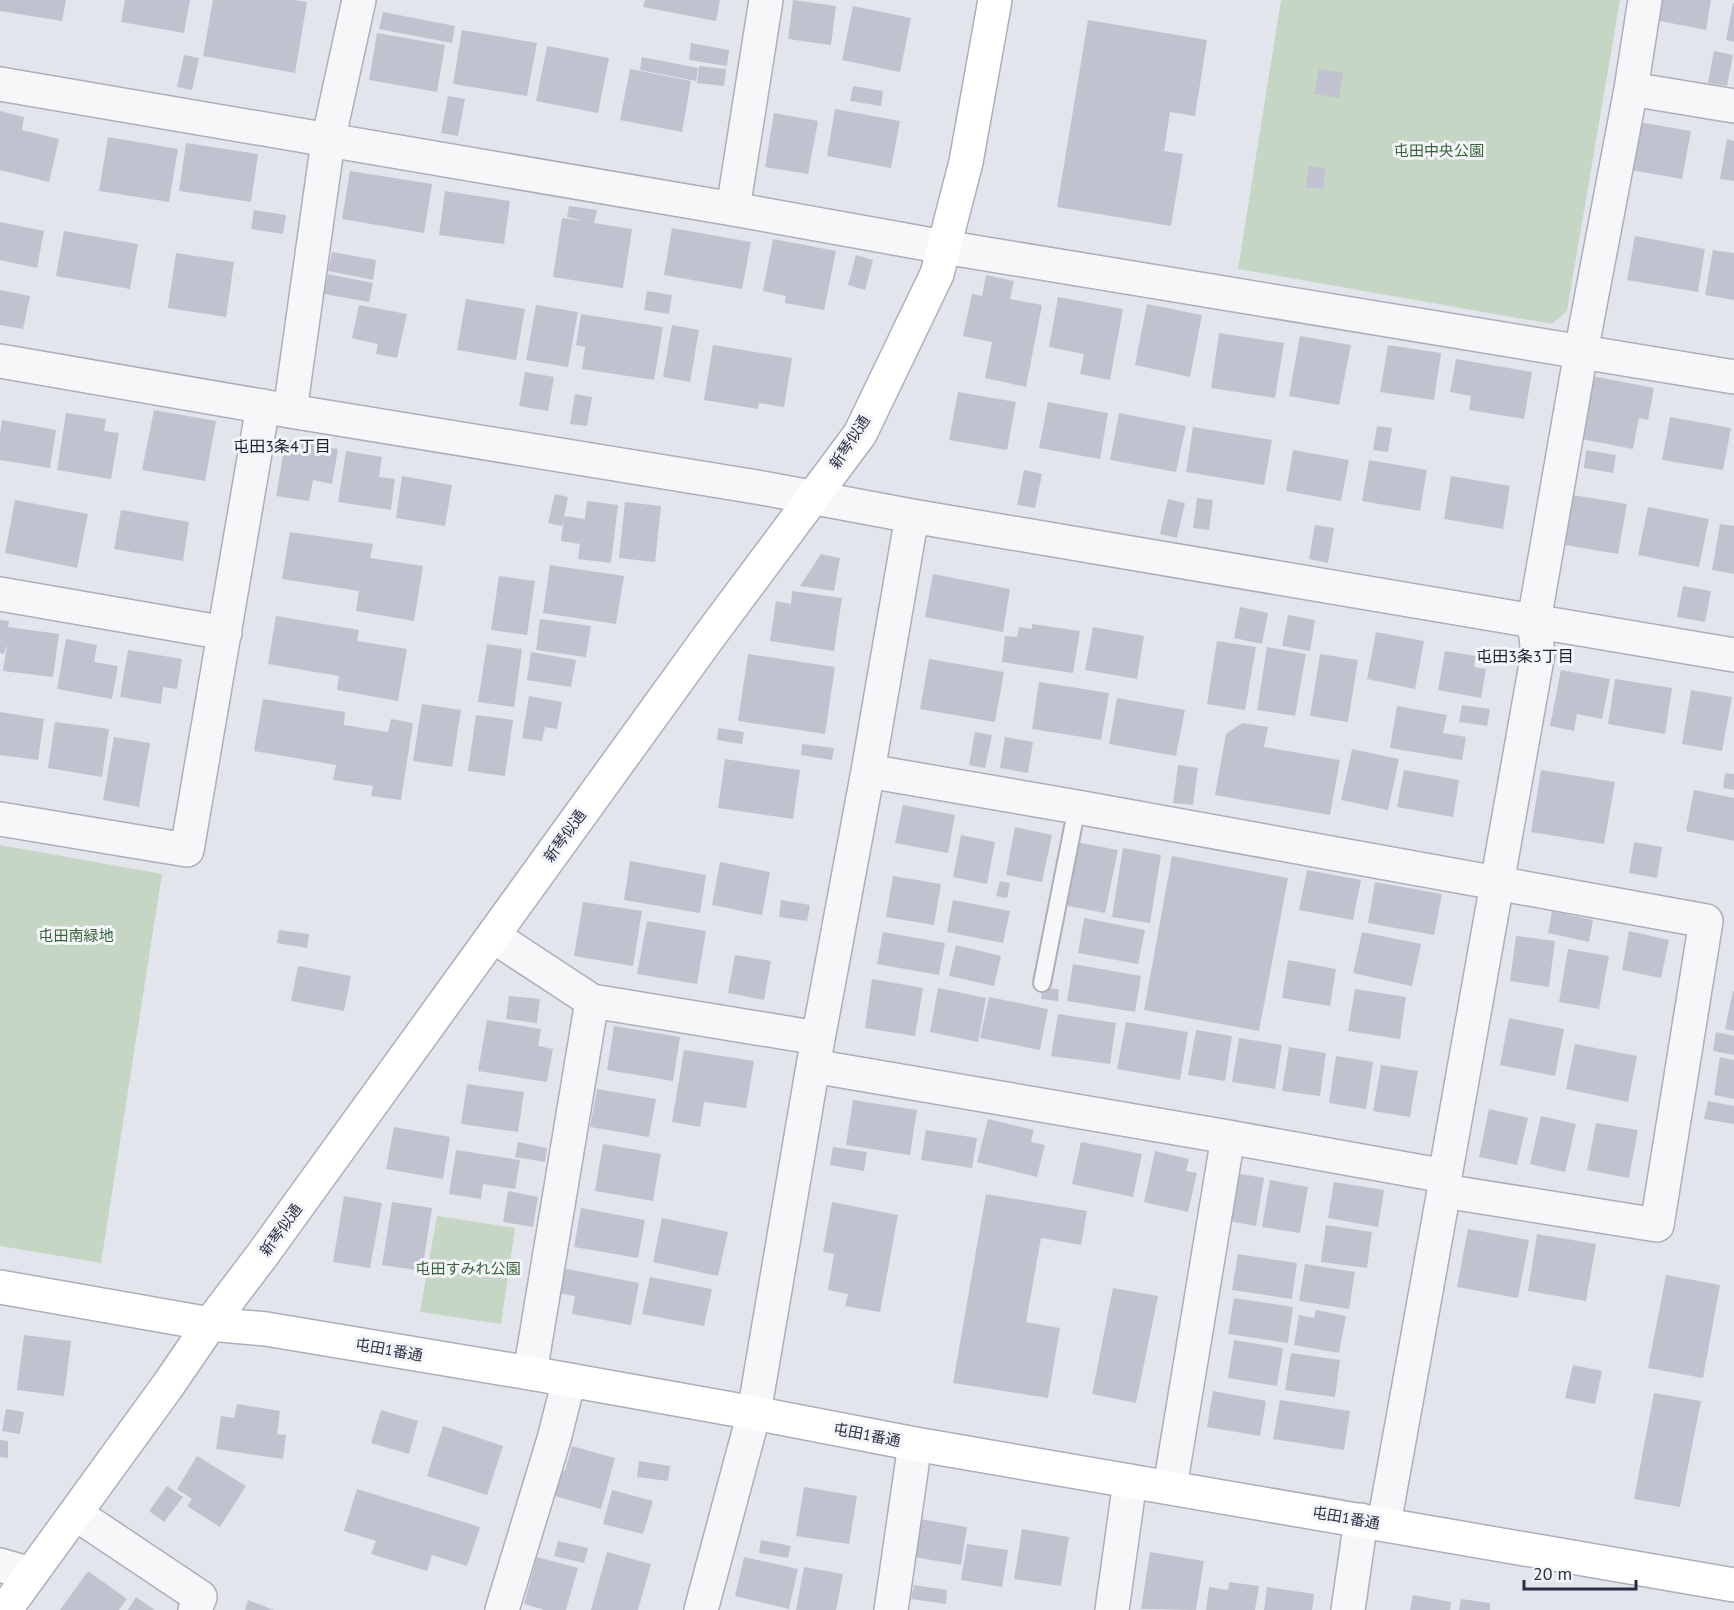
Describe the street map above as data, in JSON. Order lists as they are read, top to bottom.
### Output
{
  "streets": {
    "street": ["新琴似通", "屯田1番通"]
  },
  "crossings": [
    ["新琴似通", "屯田1番通"]
  ],
  "districts": ["屯田3条4丁目", "屯田3条3丁目"],
  "parks": ["屯田中央公園", "屯田南緑地", "屯田すみれ公園"],
  "scale_bar": "20 m"
}
